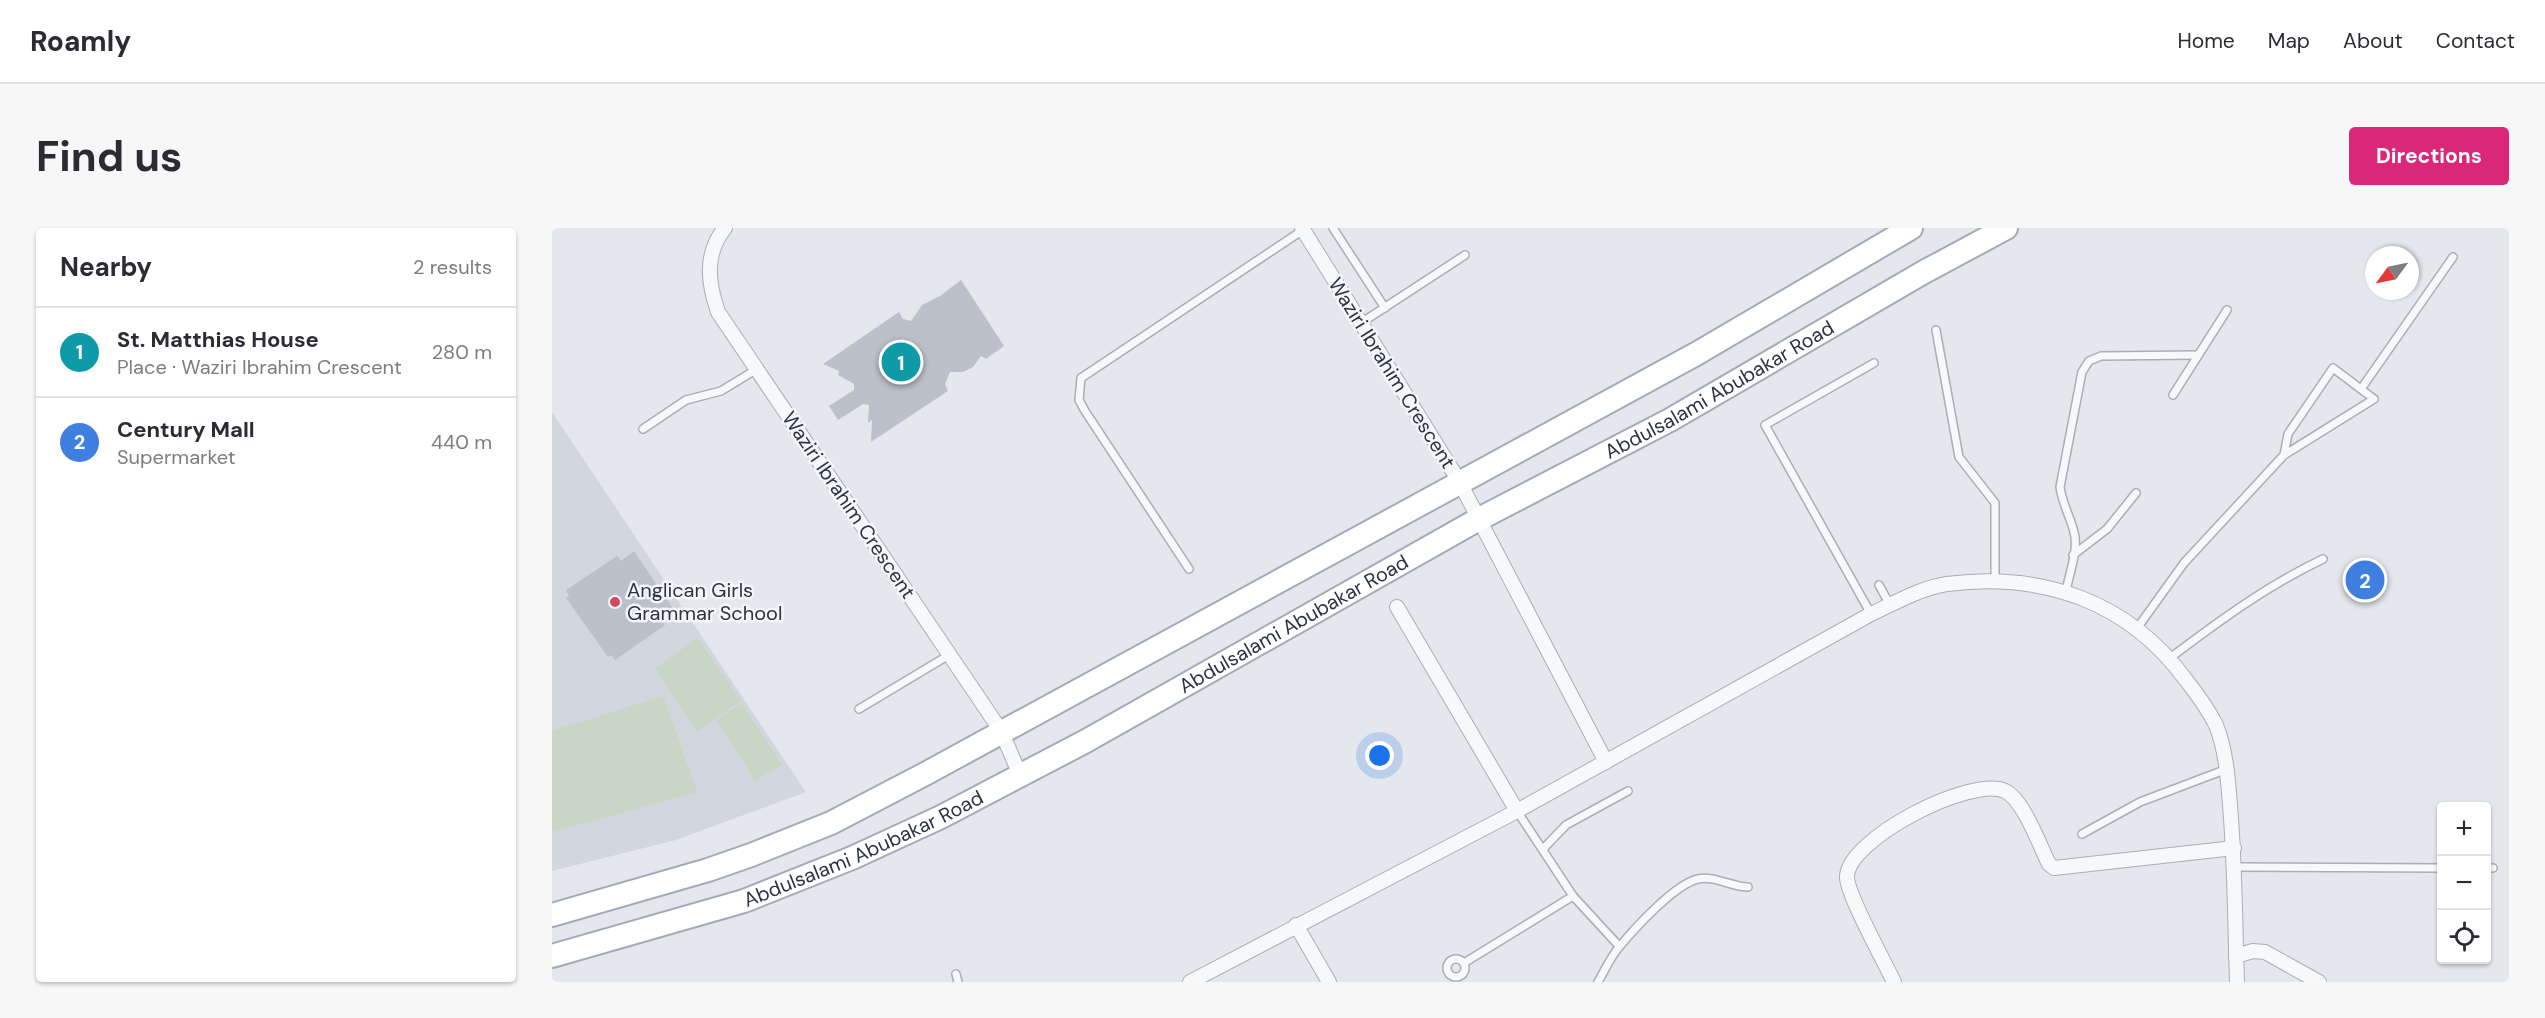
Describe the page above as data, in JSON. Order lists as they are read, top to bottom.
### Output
{
  "streets": {
    "main road": ["Abdulsalami Abubakar Road"],
    "street": ["Waziri Ibrahim Crescent"]
  },
  "crossings": [
    ["Waziri Ibrahim Crescent", "Abdulsalami Abubakar Road"]
  ],
  "places": ["Anglican Girls Grammar School"],
  "north": "bottom left",
  "page": {
    "header": "Roamly",
    "nav": [
      "Home",
      "Map",
      "About",
      "Contact"
    ],
    "buttons": "Directions",
    "title": "Find us",
    "heading": ["Nearby", "2 results"],
    "list": [
      {
        "mark": "1",
        "name": "St. Matthias House",
        "note": "Place · Waziri Ibrahim Crescent",
        "value": "280 m"
      },
      {
        "mark": "2",
        "name": "Century Mall",
        "note": "Supermarket",
        "value": "440 m"
      }
    ],
    "pins": ["1", "2"],
    "map_buttons": ["+", "−"]
  }
}
